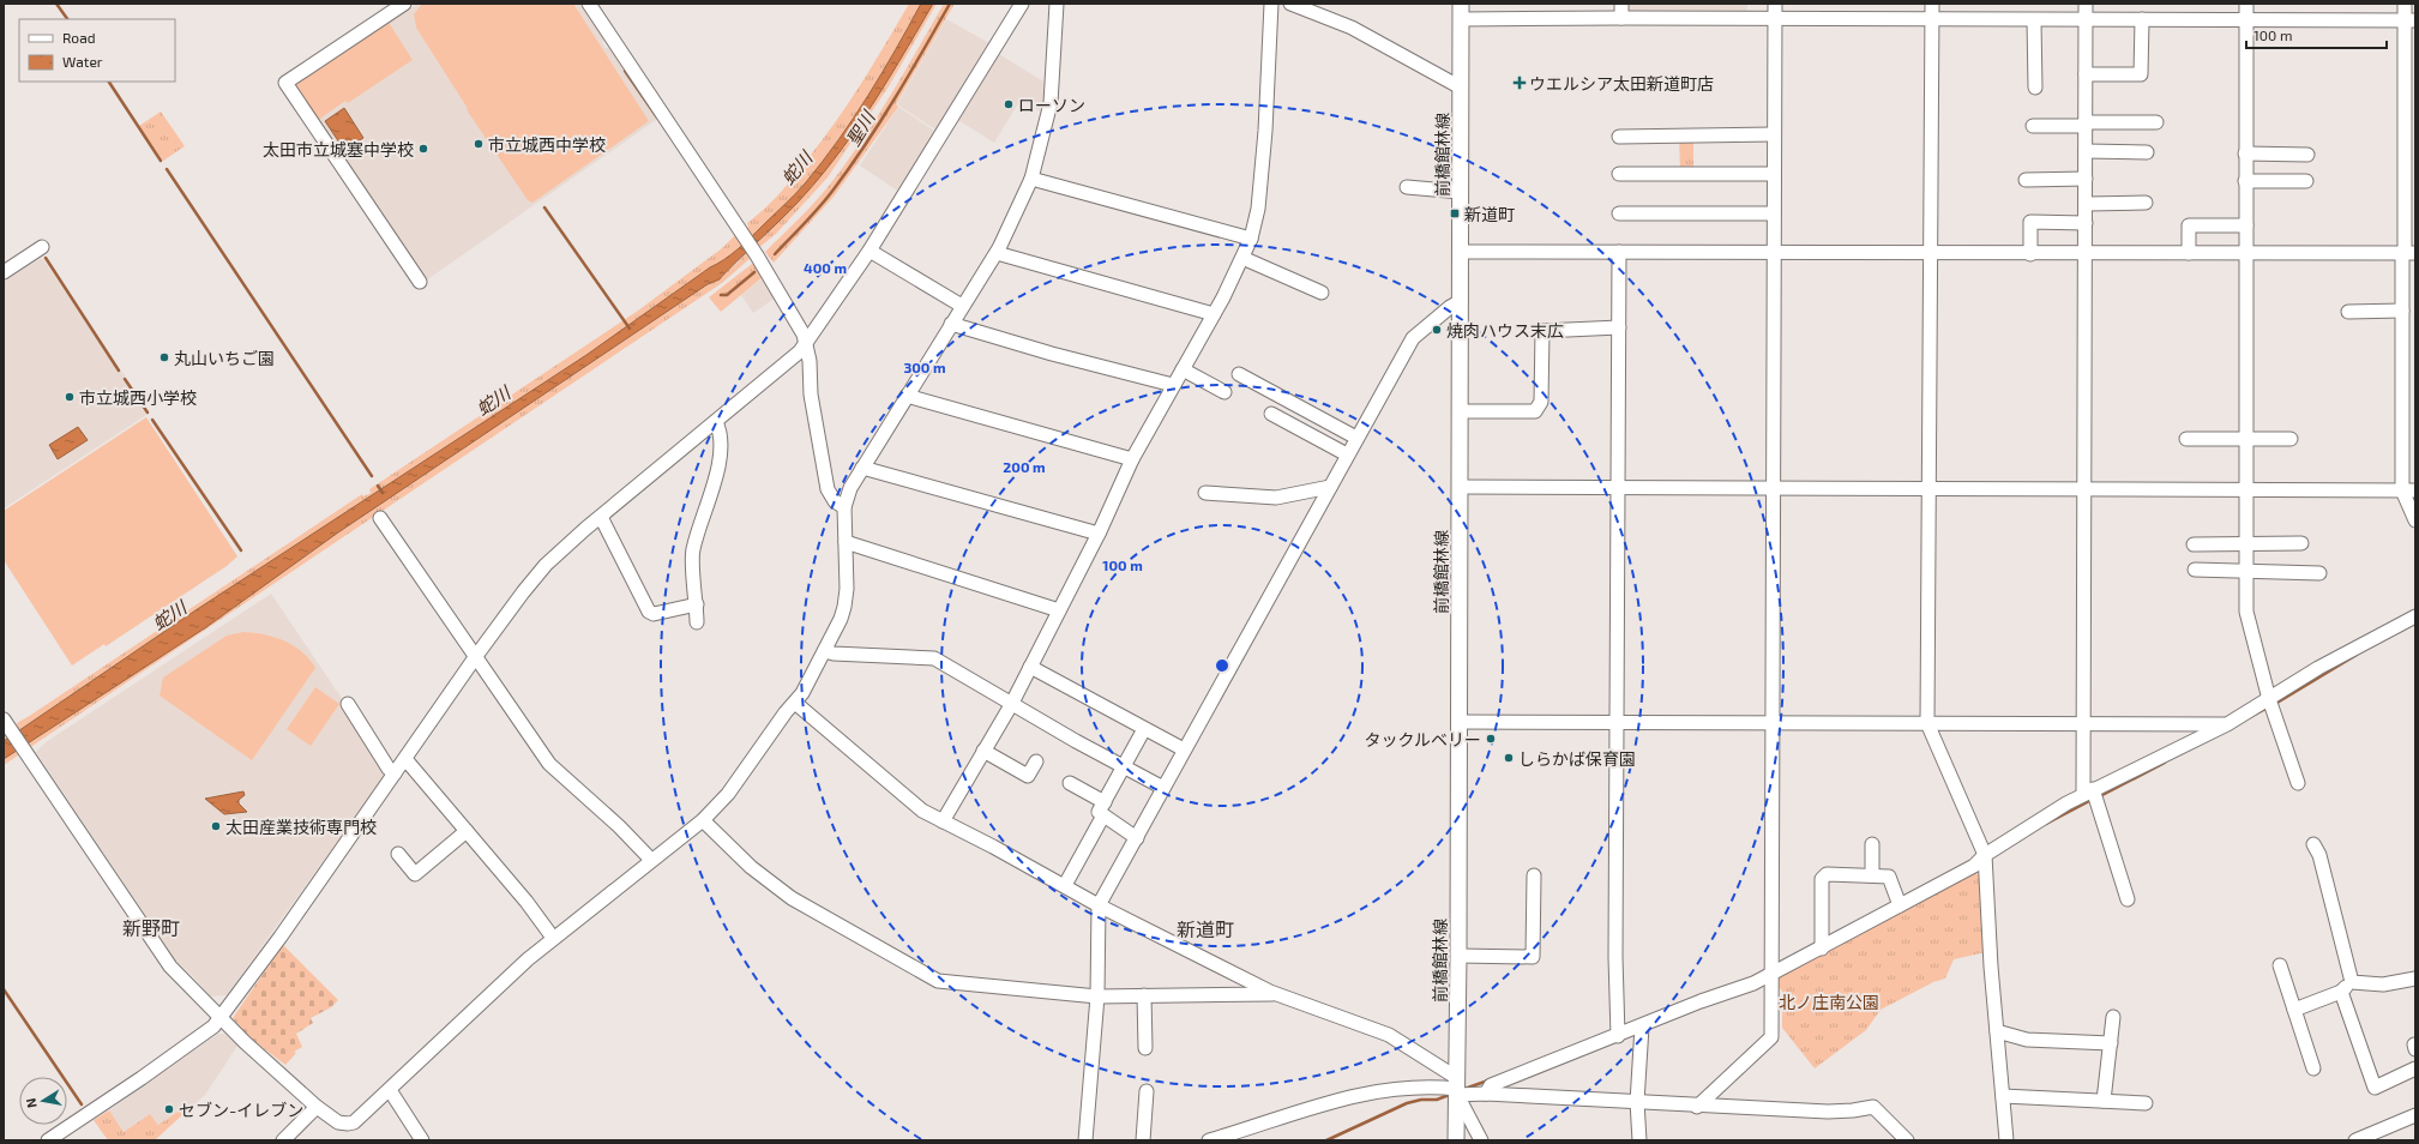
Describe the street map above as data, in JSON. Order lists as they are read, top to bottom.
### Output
{
  "streets": {
    "main road": ["前橋館林線"]
  },
  "districts": ["新野町", "新道町"],
  "water": ["聖川", "蛇川"],
  "parks": ["北ノ庄南公園"],
  "places": {
    "health": ["ウエルシア太田新道町店"],
    "other": [
      "ローソン",
      "市立城西中学校",
      "太田市立城塞中学校",
      "焼肉ハウス末広",
      "丸山いちご園",
      "市立城西小学校",
      "タックルベリー",
      "しらかば保育園",
      "太田産業技術専門校",
      "セブン-イレブン"
    ],
    "transit": ["新道町"]
  },
  "legend": ["Road", "Water"],
  "scale_bar": "100 m",
  "north": "left",
  "rings": [
    "400 m",
    "300 m",
    "200 m",
    "100 m"
  ]
}
